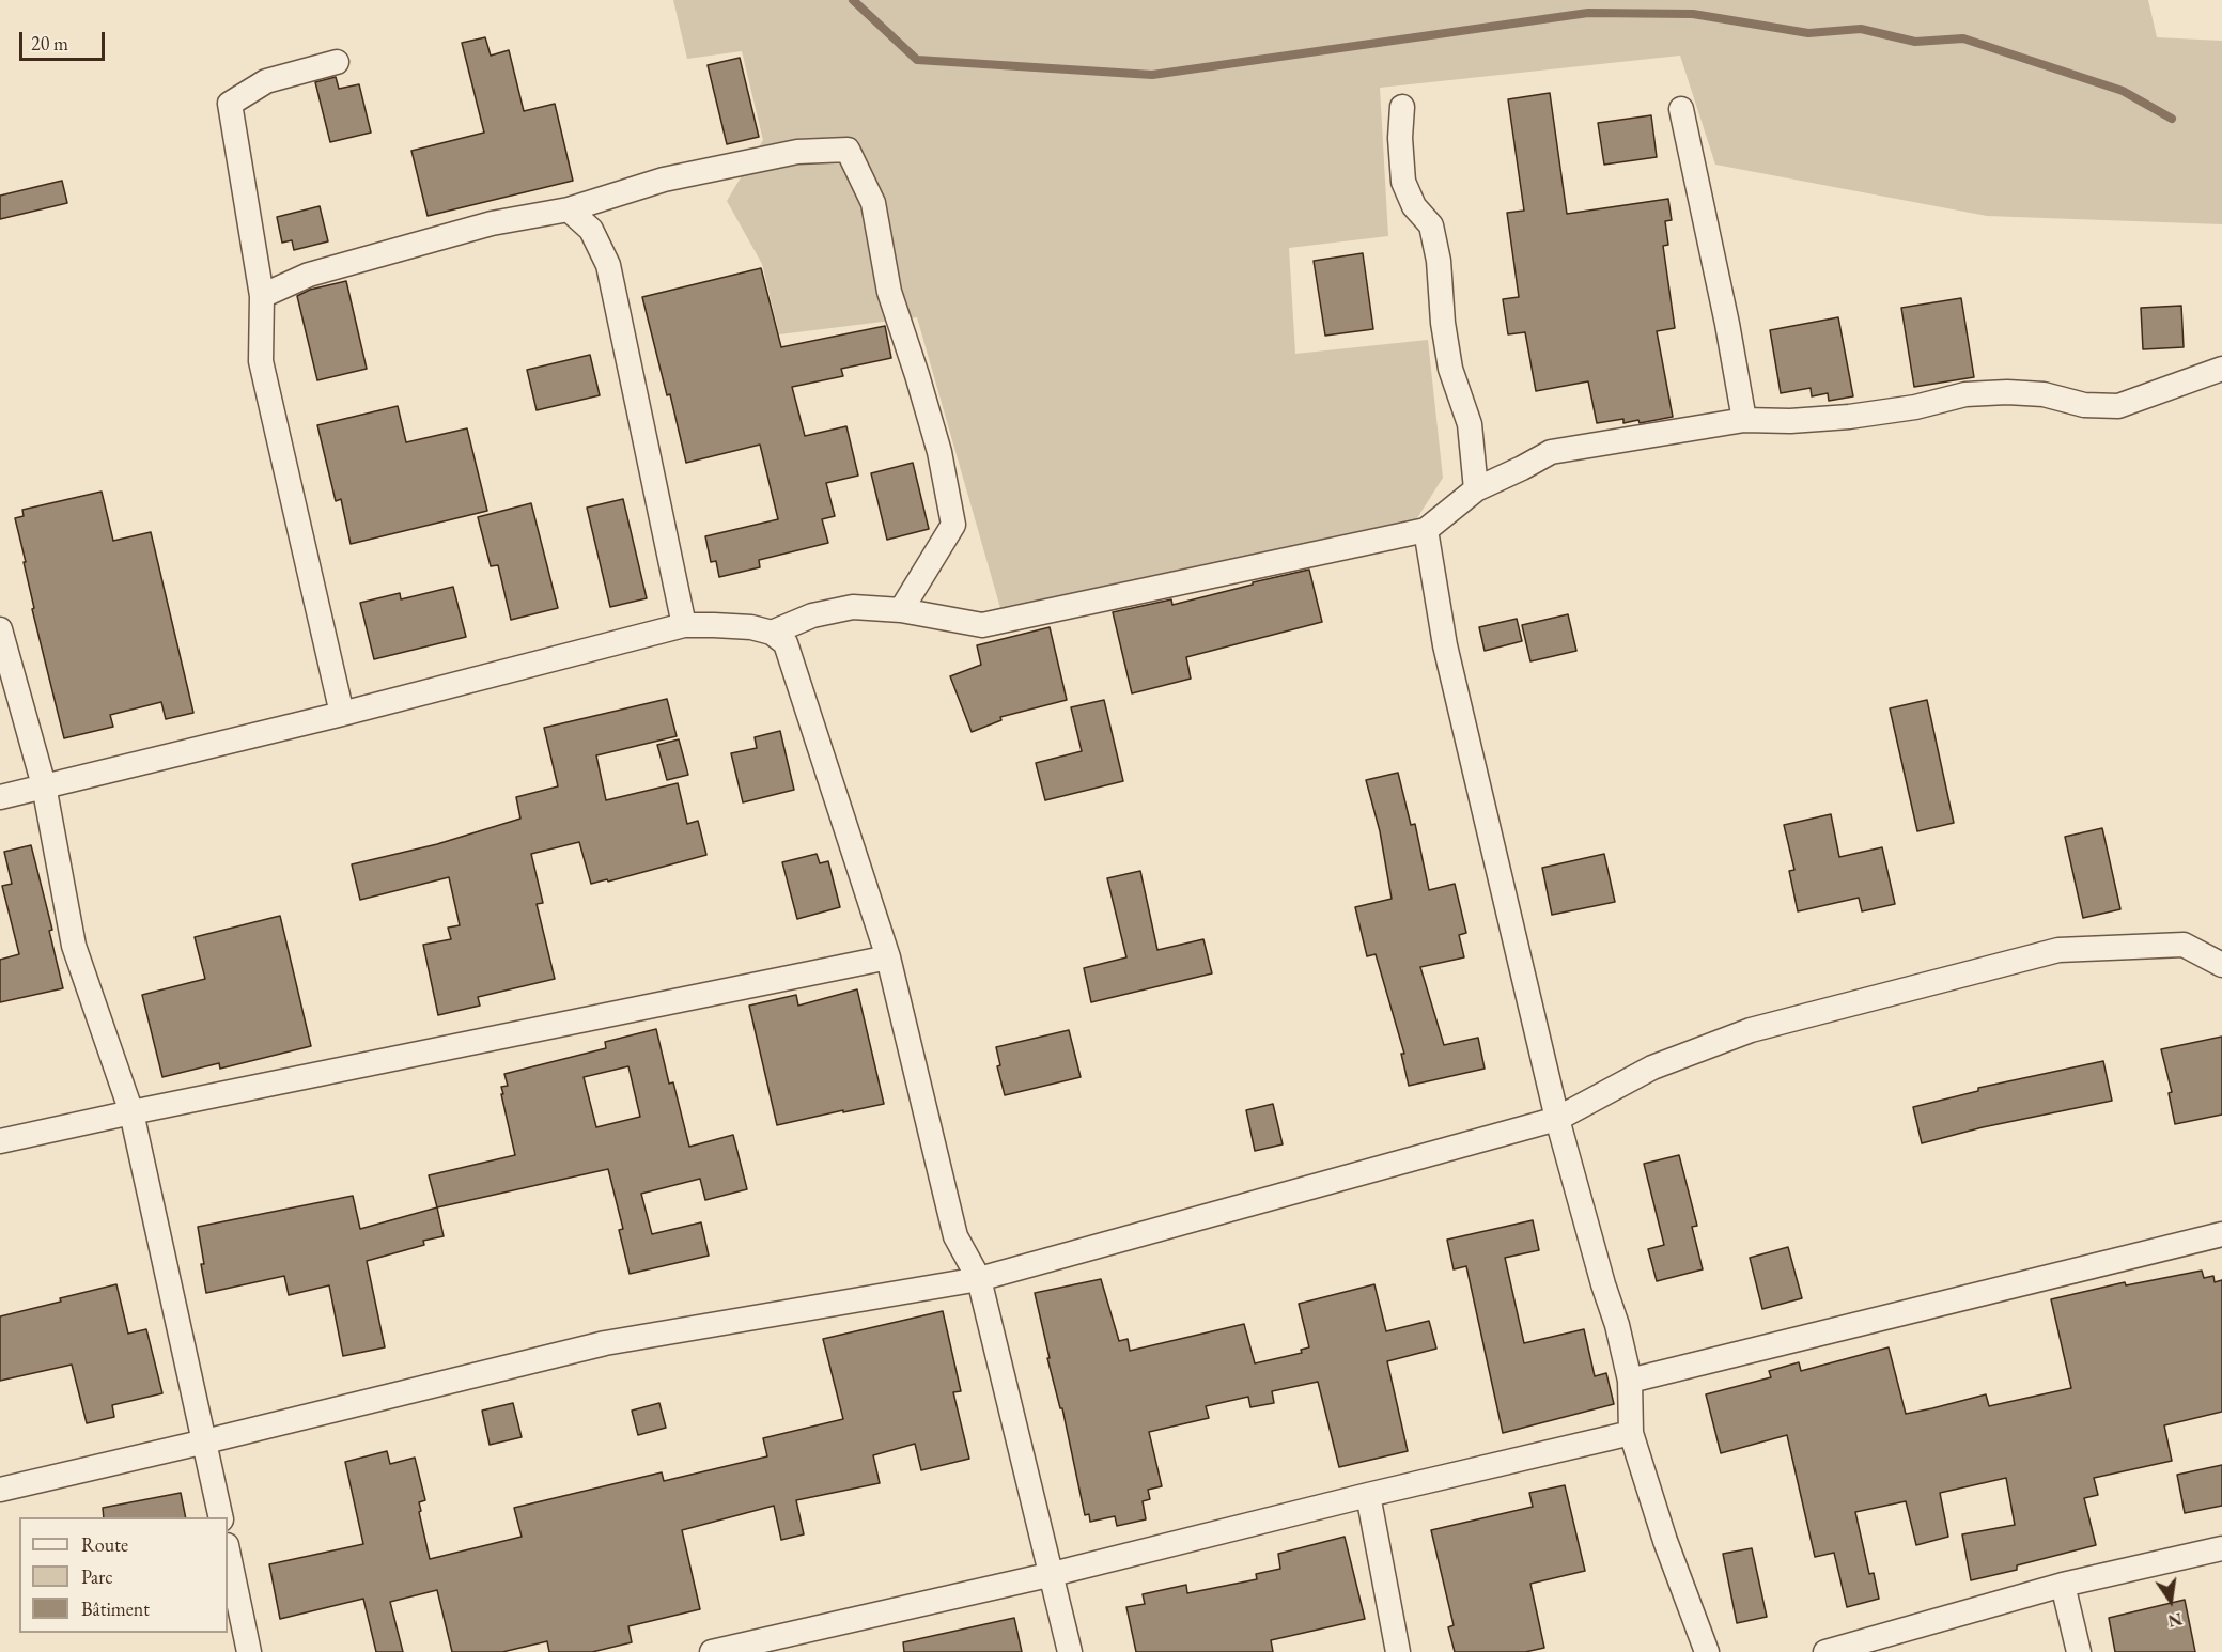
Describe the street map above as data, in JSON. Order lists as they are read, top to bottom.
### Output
{
  "legend": ["Route", "Parc", "Bâtiment"],
  "scale_bar": "20 m",
  "north": "bottom"
}
